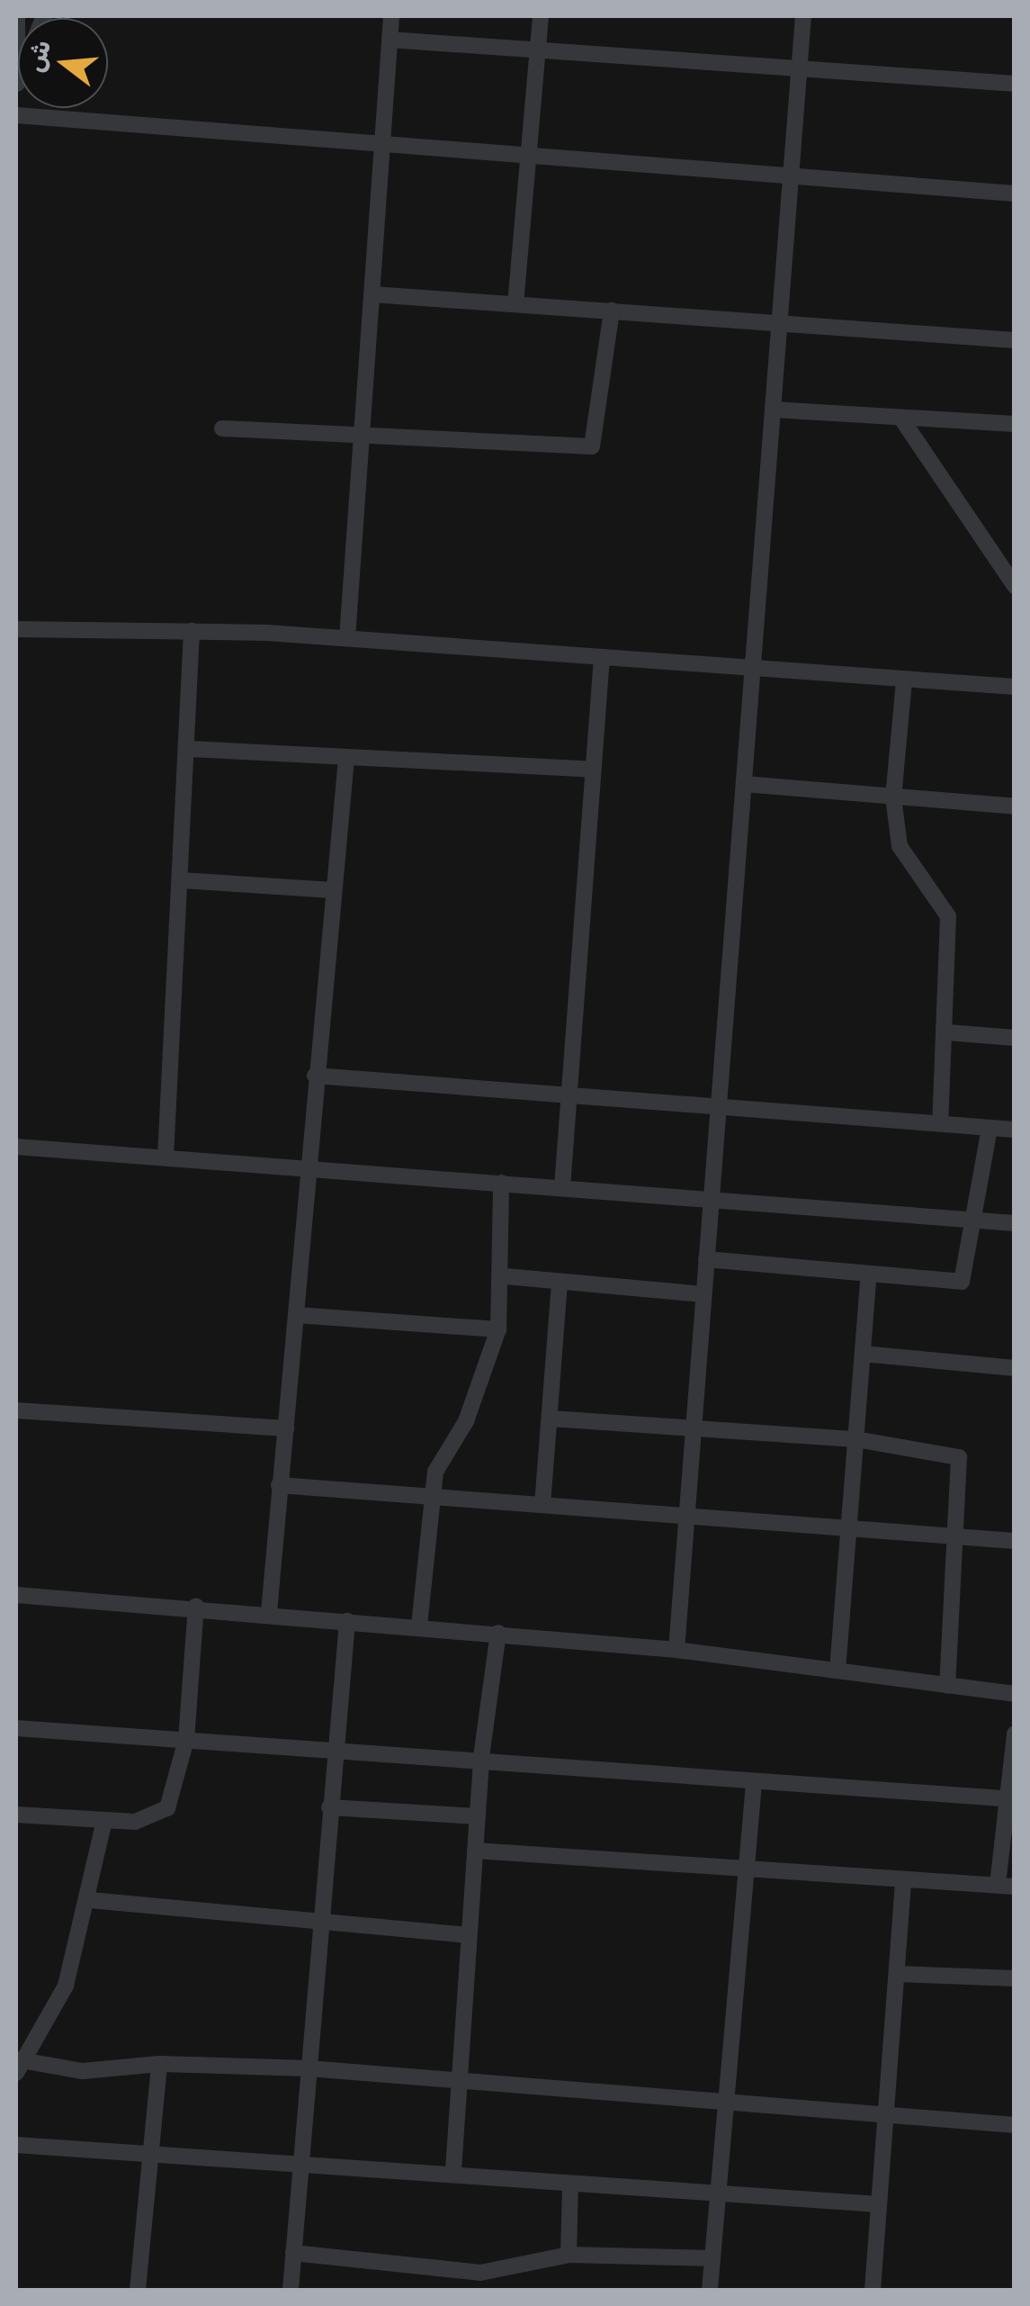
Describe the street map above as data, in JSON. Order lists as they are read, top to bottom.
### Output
{
  "north": "left"
}
